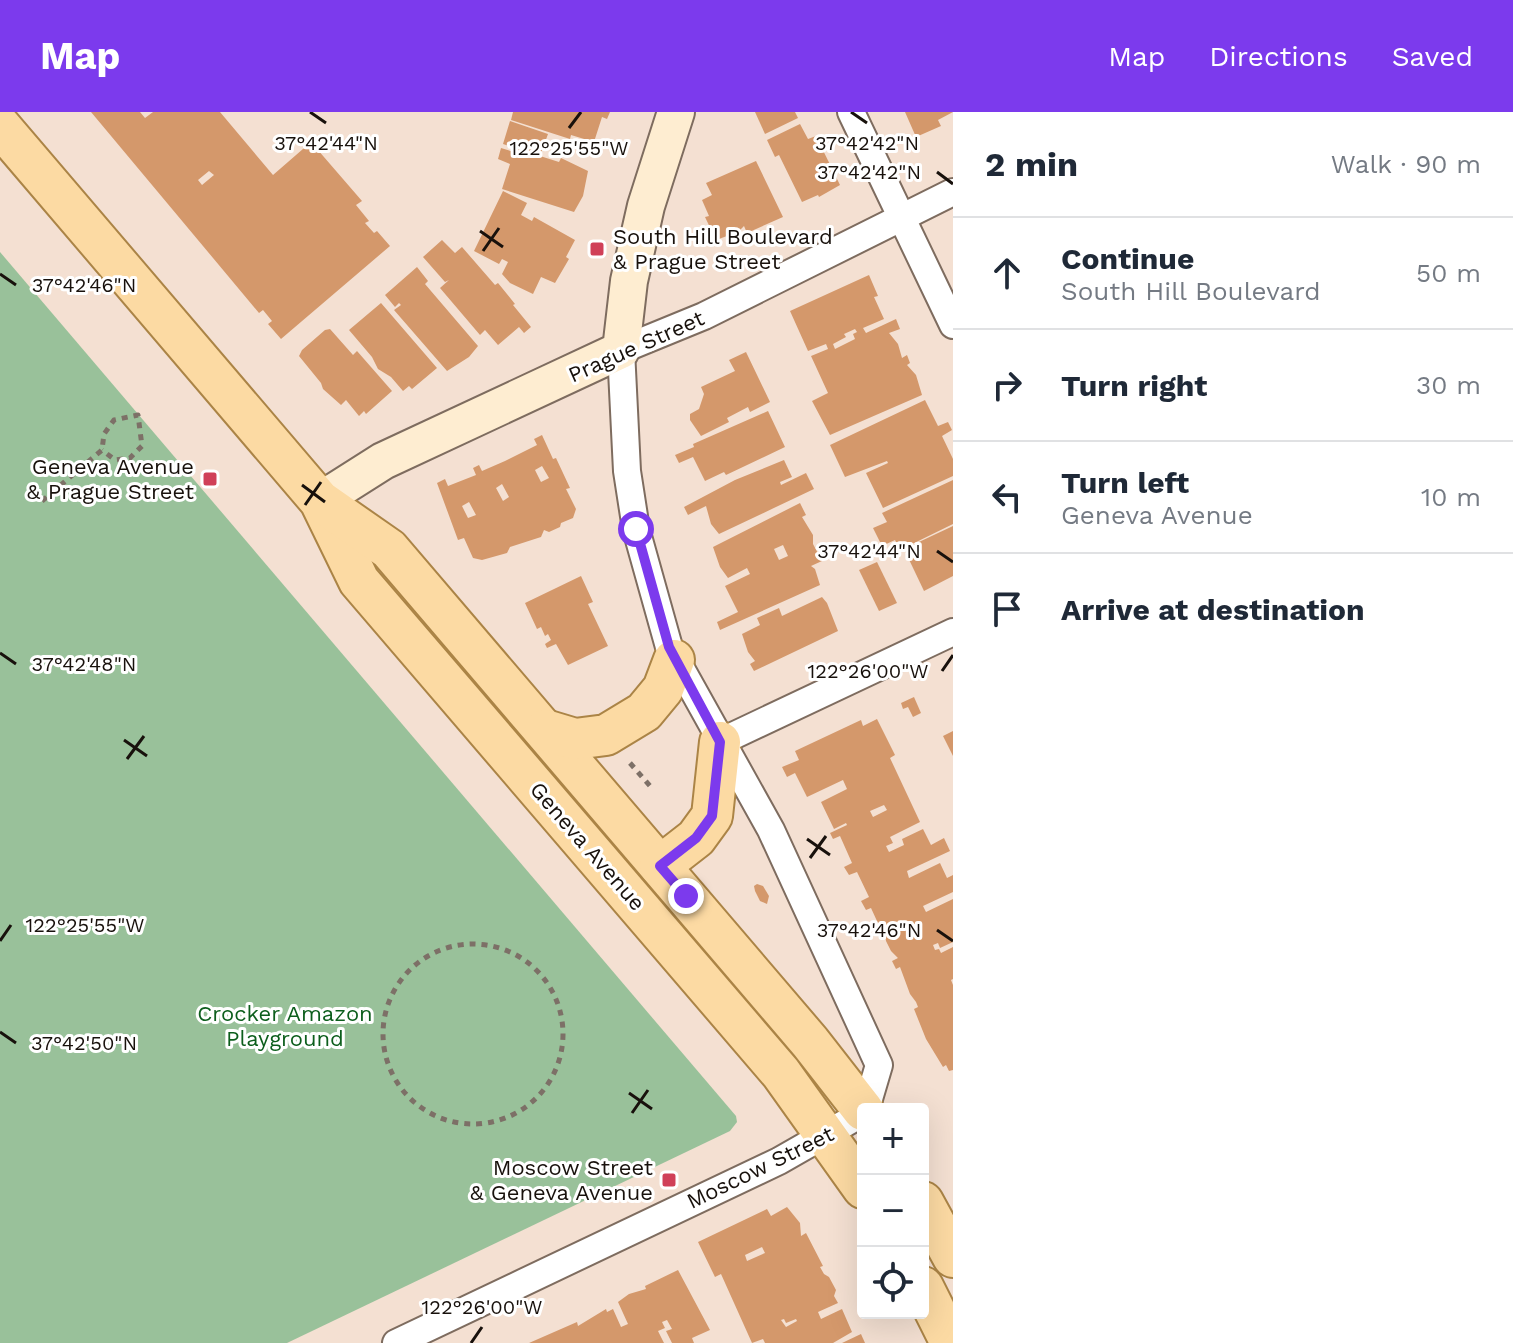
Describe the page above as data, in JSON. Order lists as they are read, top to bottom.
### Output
{
  "streets": {
    "main road": ["Geneva Avenue"],
    "street": ["Prague Street", "Moscow Street"]
  },
  "crossings": [
    ["Prague Street", "Geneva Avenue"],
    ["Geneva Avenue", "Moscow Street"]
  ],
  "parks": ["Crocker Amazon Playground"],
  "places": {
    "transit": ["South Hill Boulevard & Prague Street", "Geneva Avenue & Prague Street", "Moscow Street & Geneva Avenue"]
  },
  "page": {
    "header": "Map",
    "nav": ["Map", "Directions", "Saved"],
    "heading": ["2 min", "Walk · 90 m"],
    "list": [
      ["Continue", "South Hill Boulevard", "50 m"],
      ["Turn right", "30 m"],
      ["Turn left", "Geneva Avenue", "10 m"],
      "Arrive at destination"
    ],
    "map_buttons": ["+", "−"]
  },
  "coordinates": [
    "37°42'42\"N",
    "37°42'44\"N",
    "122°25'55\"W",
    "37°42'46\"N",
    "37°42'48\"N",
    "122°26'00\"W",
    "37°42'50\"N"
  ]
}
